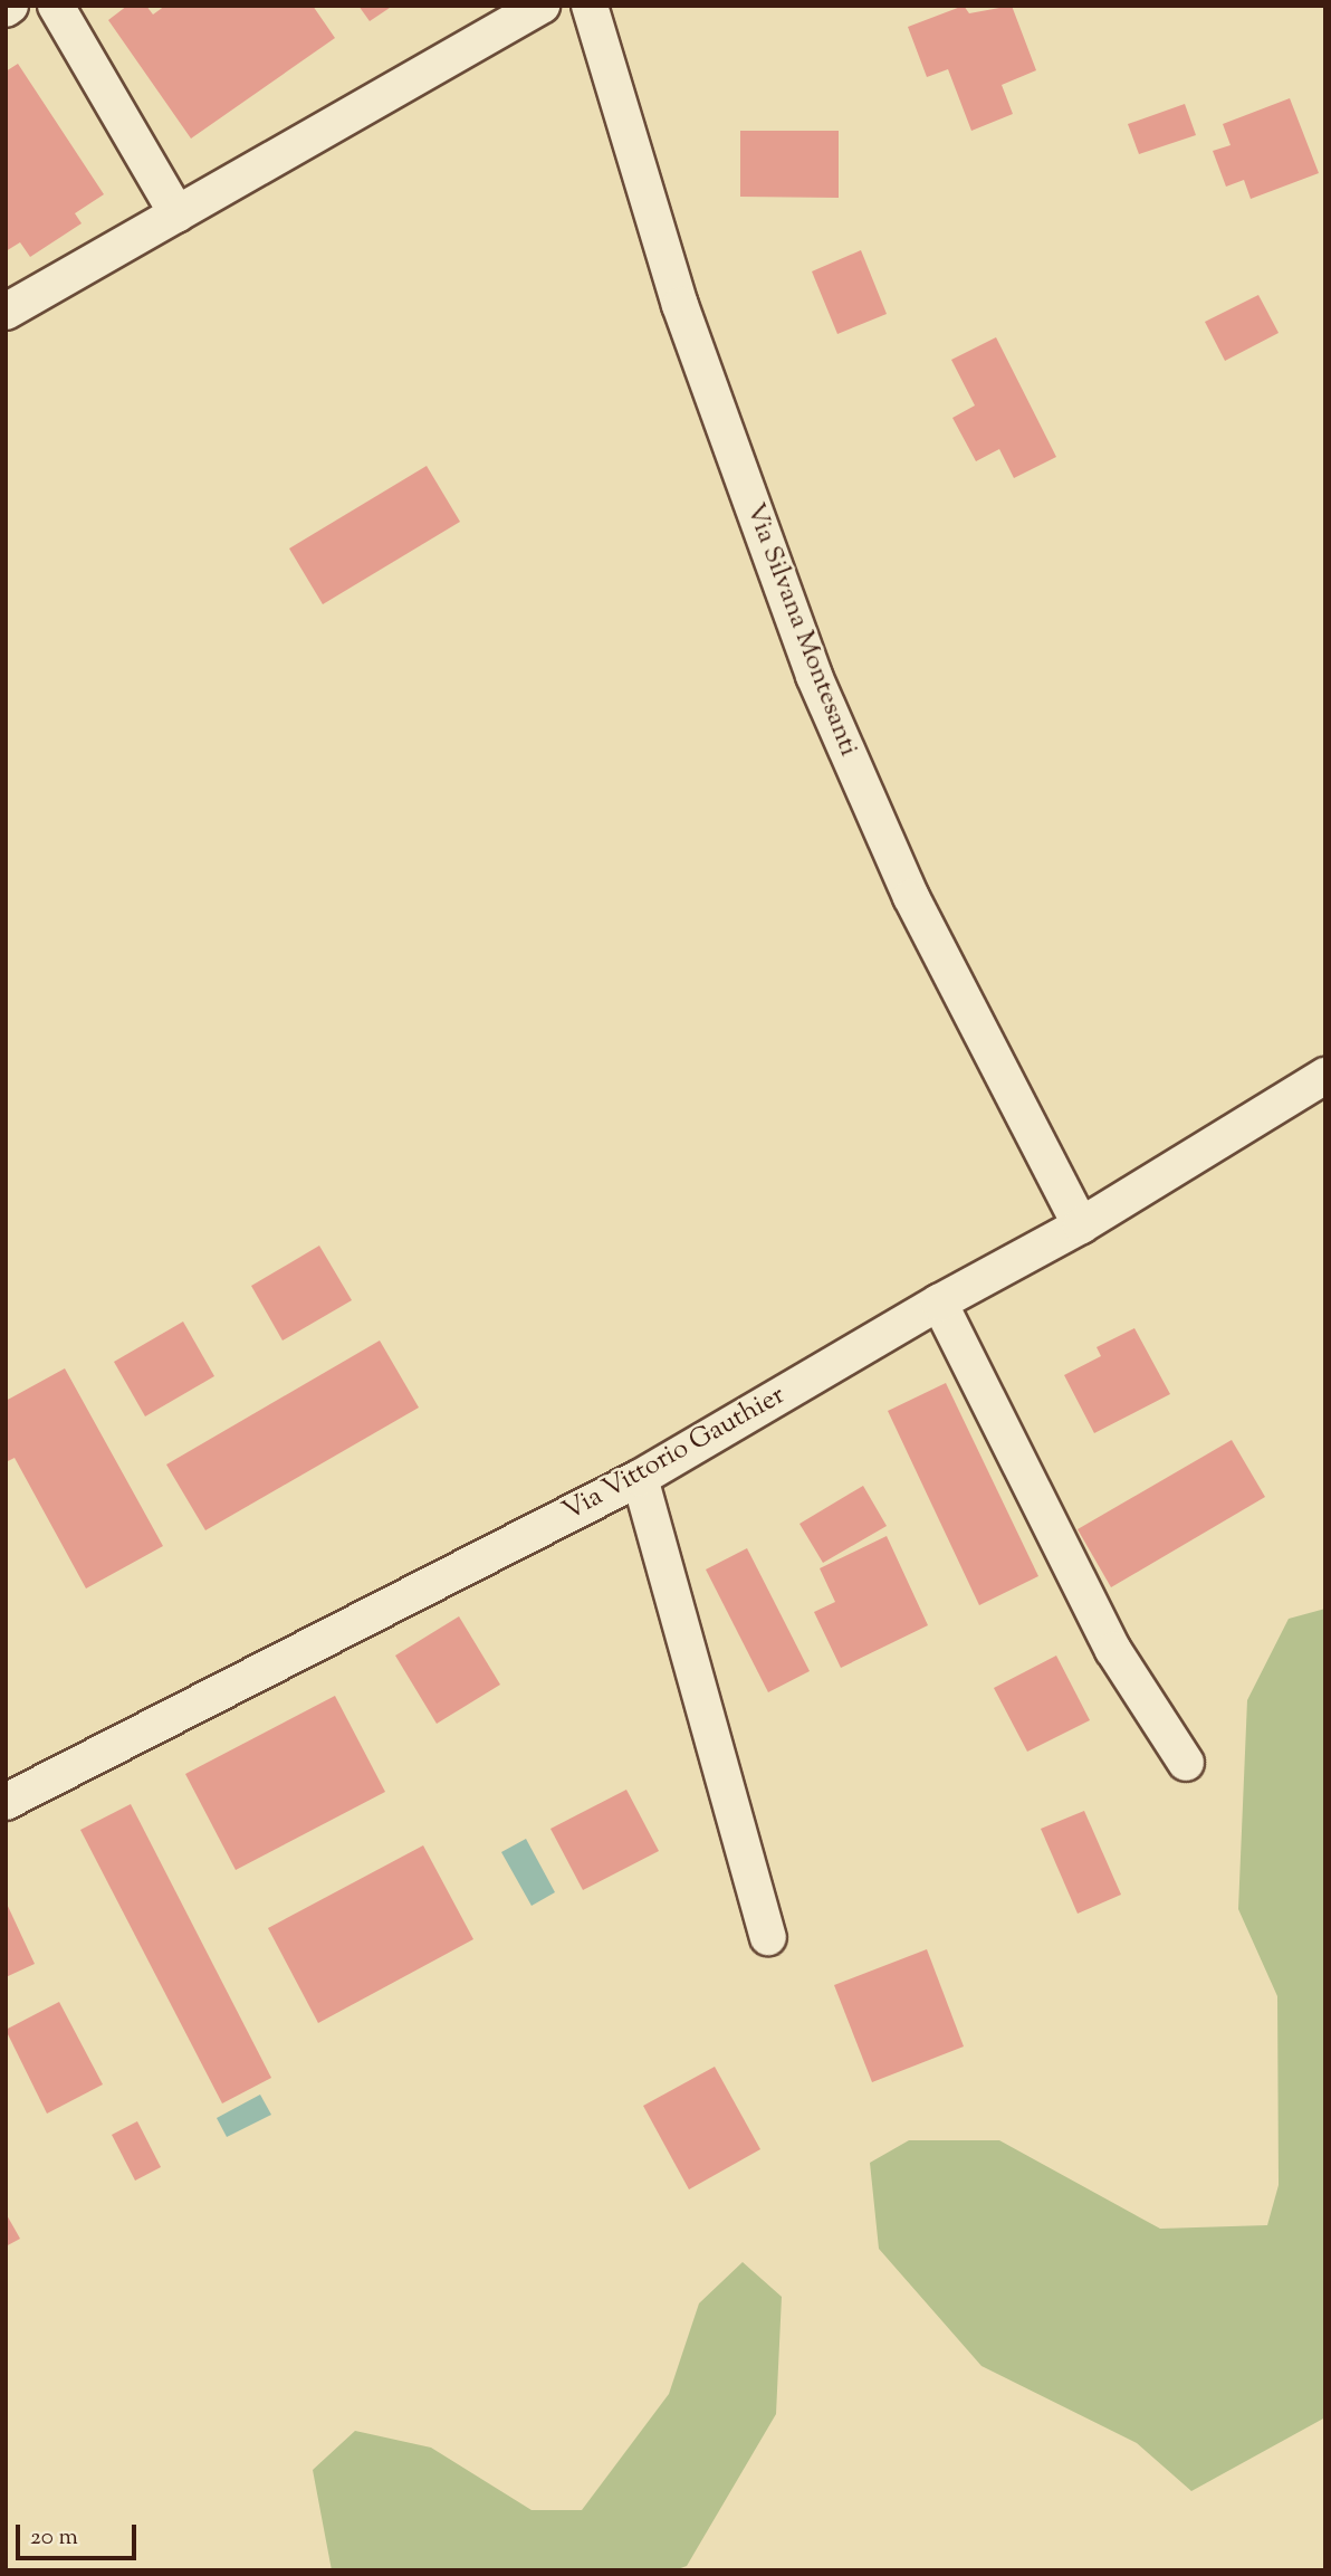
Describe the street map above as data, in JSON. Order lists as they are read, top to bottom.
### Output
{
  "streets": {
    "street": ["Via Silvana Montesanti", "Via Vittorio Gauthier"]
  },
  "crossings": [
    ["Via Silvana Montesanti", "Via Vittorio Gauthier"]
  ],
  "scale_bar": "20 m"
}
